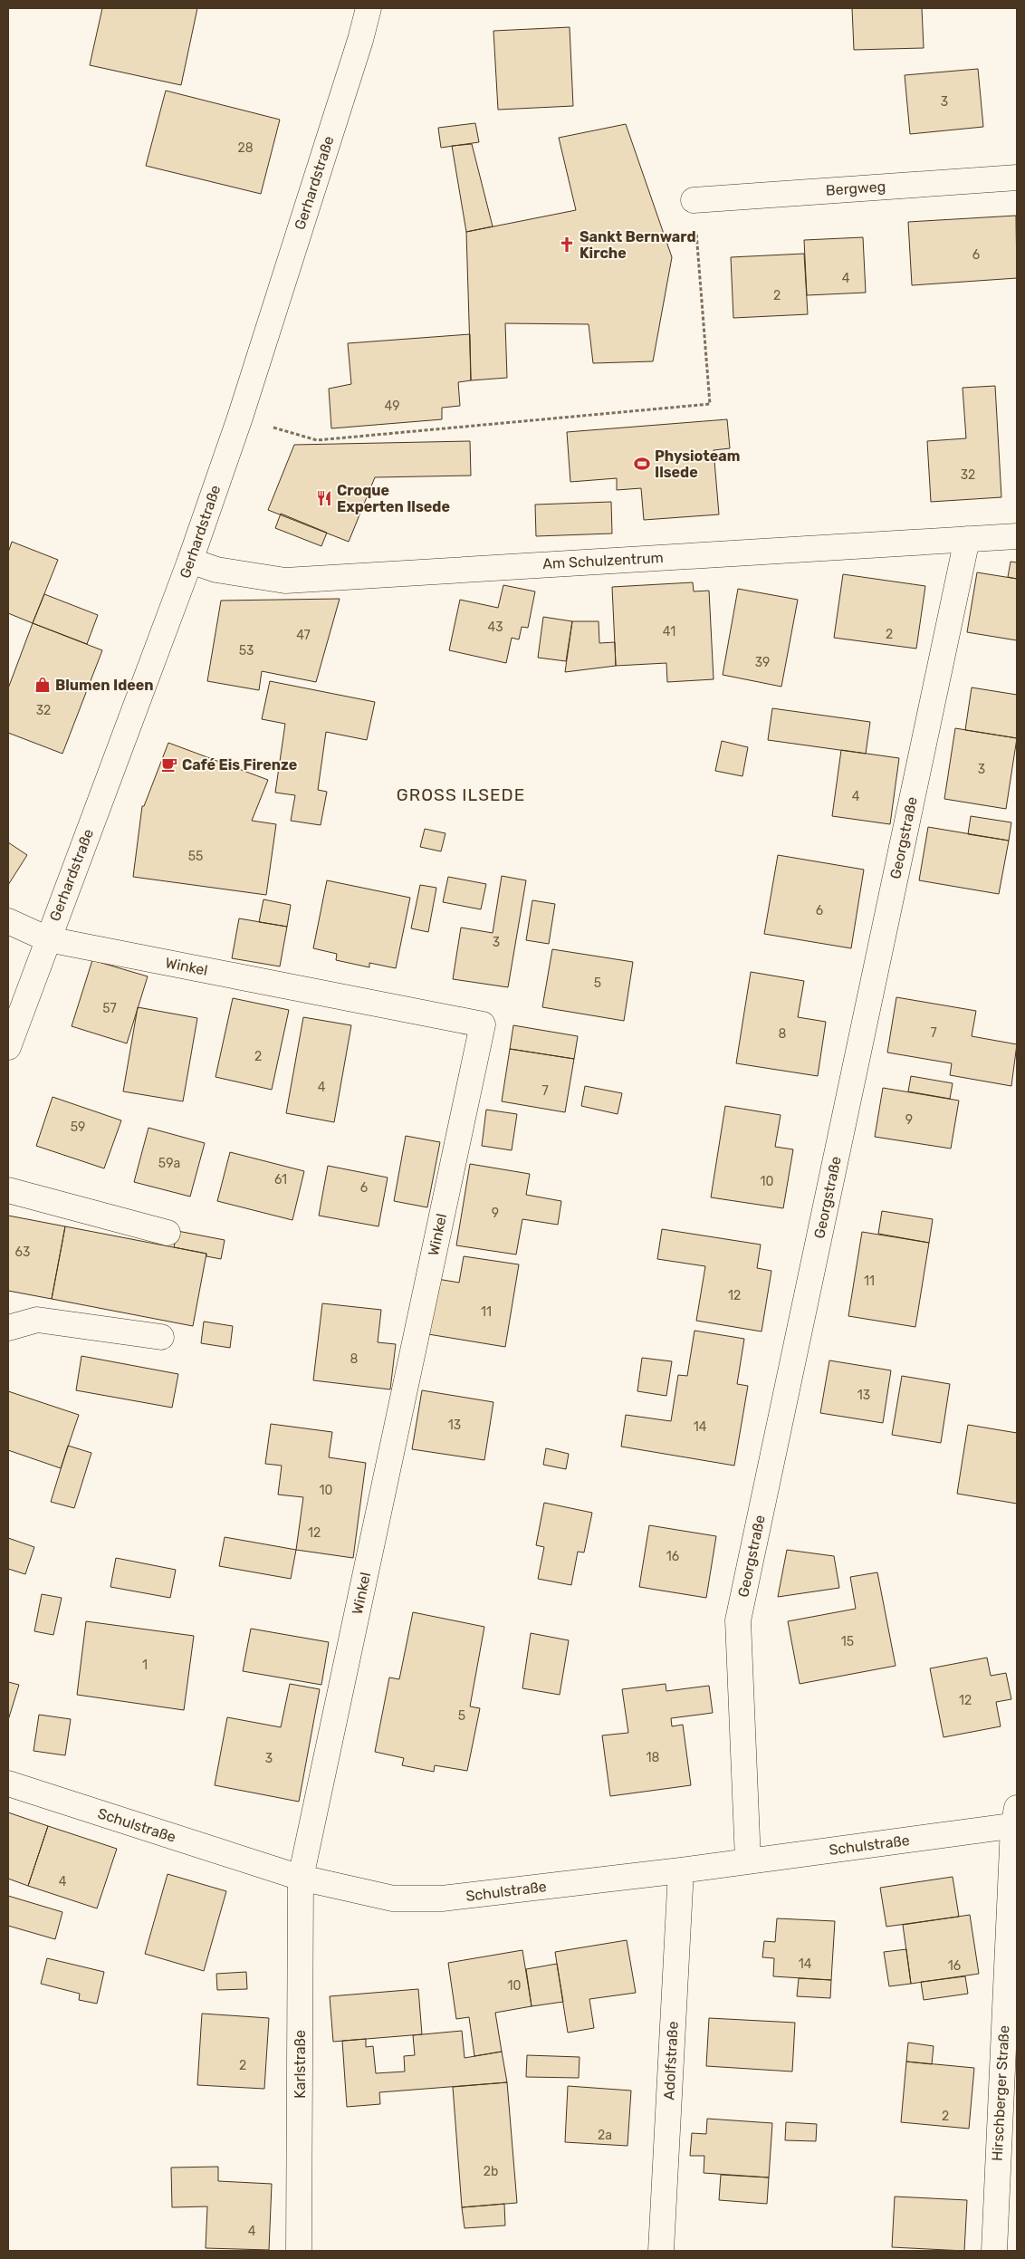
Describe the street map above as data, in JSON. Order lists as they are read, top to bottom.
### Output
{
  "streets": {
    "street": [
      "Gerhardstraße",
      "Bergweg",
      "Am Schulzentrum",
      "Georgstraße",
      "Winkel",
      "Schulstraße",
      "Adolfstraße",
      "Karlstraße",
      "Hirschberger Straße"
    ]
  },
  "crossings": [
    ["Gerhardstraße", "Am Schulzentrum"],
    ["Gerhardstraße", "Winkel"],
    ["Am Schulzentrum", "Georgstraße"],
    ["Georgstraße", "Schulstraße"],
    ["Winkel", "Schulstraße"],
    ["Winkel", "Karlstraße"],
    ["Schulstraße", "Adolfstraße"],
    ["Schulstraße", "Karlstraße"],
    ["Schulstraße", "Hirschberger Straße"]
  ],
  "districts": ["GROSS ILSEDE"],
  "places": {
    "church": ["Sankt Bernward Kirche"],
    "sports": ["Physioteam Ilsede"],
    "restaurant": ["Croque Experten Ilsede"],
    "shop": ["Blumen Ideen"],
    "cafe": ["Café Eis Firenze"]
  },
  "house_numbers": [
    "3",
    "28",
    "6",
    "4",
    "2",
    "49",
    "32",
    "43",
    "41",
    "2",
    "47",
    "53",
    "39",
    "32",
    "3",
    "4",
    "55",
    "6",
    "3",
    "5",
    "57",
    "7",
    "8",
    "2",
    "4",
    "7",
    "9",
    "59",
    "59a",
    "61",
    "10",
    "6",
    "9",
    "63",
    "11",
    "12",
    "11",
    "8",
    "13",
    "13",
    "14",
    "10",
    "12",
    "16",
    "15",
    "1",
    "12",
    "5",
    "18",
    "3",
    "4",
    "14",
    "16",
    "10",
    "2",
    "2",
    "2a",
    "2b",
    "4"
  ]
}
